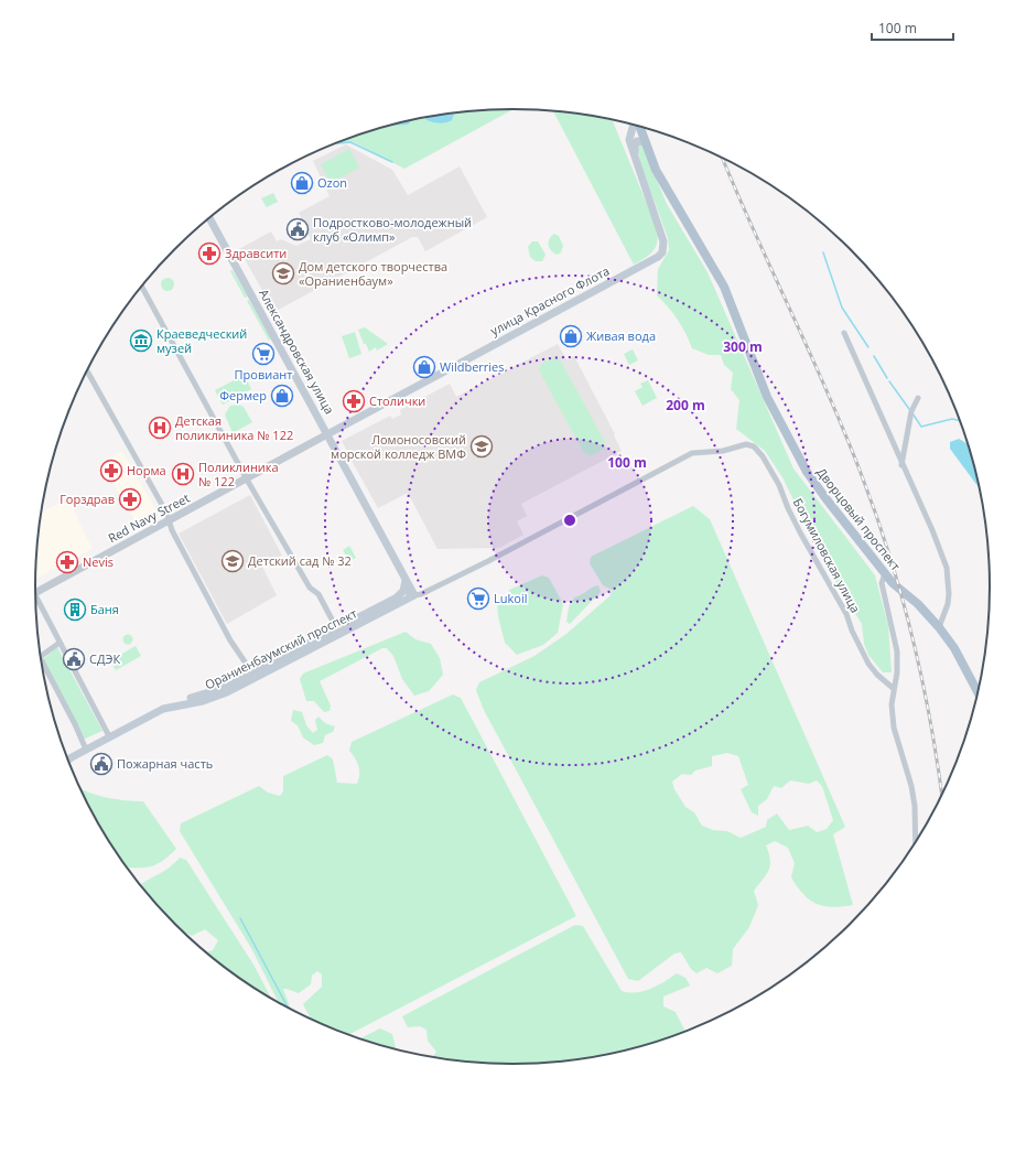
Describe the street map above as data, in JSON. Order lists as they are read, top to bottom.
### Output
{
  "streets": {
    "main road": [
      "улица Красного Флота",
      "Александровская улица",
      "Дворцовый проспект",
      "Ораниенбаумский проспект"
    ],
    "street": ["Red Navy Street", "Богумиловская улица"]
  },
  "crossings": [
    ["улица Красного Флота", "Александровская улица"],
    ["улица Красного Флота", "Red Navy Street"],
    ["Александровская улица", "Red Navy Street"],
    ["Александровская улица", "Ораниенбаумский проспект"],
    ["Богумиловская улица", "Ораниенбаумский проспект"]
  ],
  "places": {
    "shop": [
      "Ozon",
      "Живая вода",
      "Wildberries",
      "Фермер"
    ],
    "public building": ["Подростково-молодежный клуб «Олимп»", "СДЭК", "Пожарная часть"],
    "pharmacy": [
      "Здравсити",
      "Столички",
      "Норма",
      "Горздрав",
      "Nevis"
    ],
    "school or university": ["Дом детского творчества «Ораниенбаум»", "Ломоносовский морской колледж ВМФ", "Детский сад № 32"],
    "museum": ["Краеведческий музей"],
    "supermarket": ["Провиант", "Lukoil"],
    "hospital": ["Детская поликлиника № 122", "Поликлиника № 122"],
    "building": ["Баня"]
  },
  "scale_bar": "100 m",
  "rings": ["300 m", "200 m", "100 m"]
}
